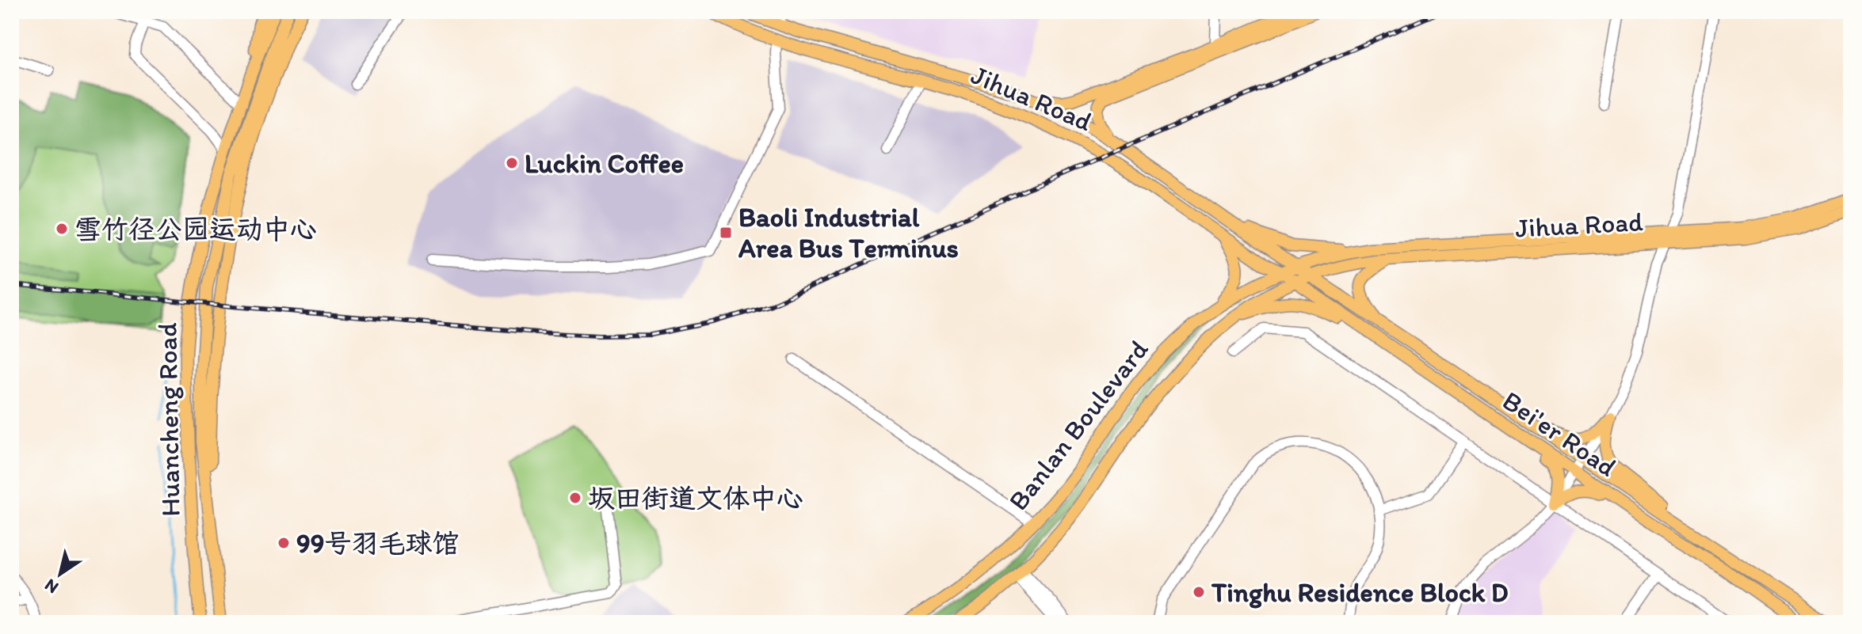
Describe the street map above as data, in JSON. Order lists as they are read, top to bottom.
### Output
{
  "streets": {
    "main road": [
      "Jihua Road",
      "Huancheng Road",
      "Banlan Boulevard",
      "Bei'er Road"
    ]
  },
  "crossings": [
    ["Jihua Road", "Banlan Boulevard"],
    ["Jihua Road", "Bei'er Road"],
    ["Banlan Boulevard", "Bei'er Road"]
  ],
  "places": {
    "other": [
      "Luckin Coffee",
      "雪竹径公园运动中心",
      "坂田街道文体中心",
      "99号羽毛球馆",
      "Tinghu Residence Block D"
    ],
    "transit": ["Baoli Industrial Area Bus Terminus"]
  },
  "north": "bottom left"
}
